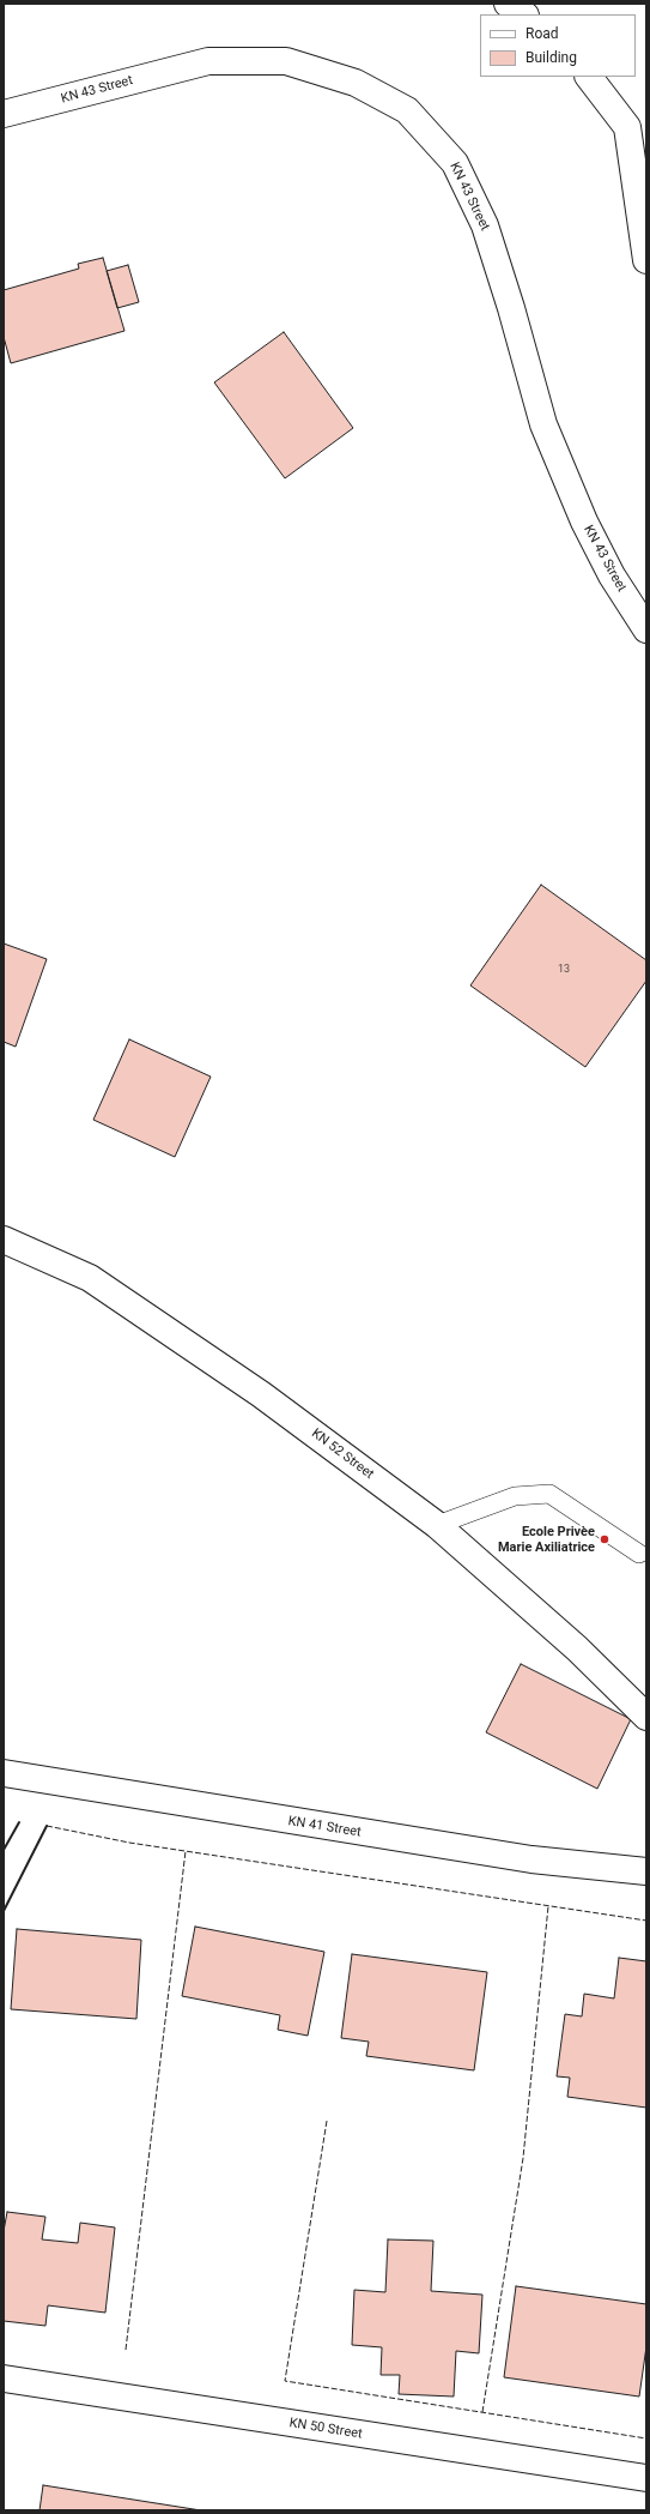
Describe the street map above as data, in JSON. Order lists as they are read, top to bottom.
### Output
{
  "streets": {
    "street": [
      "KN 43 Street",
      "KN 52 Street",
      "KN 41 Street",
      "KN 50 Street"
    ]
  },
  "places": ["Ecole Privèe Marie Axiliatrice"],
  "house_numbers": ["13"],
  "legend": ["Road", "Building"]
}
